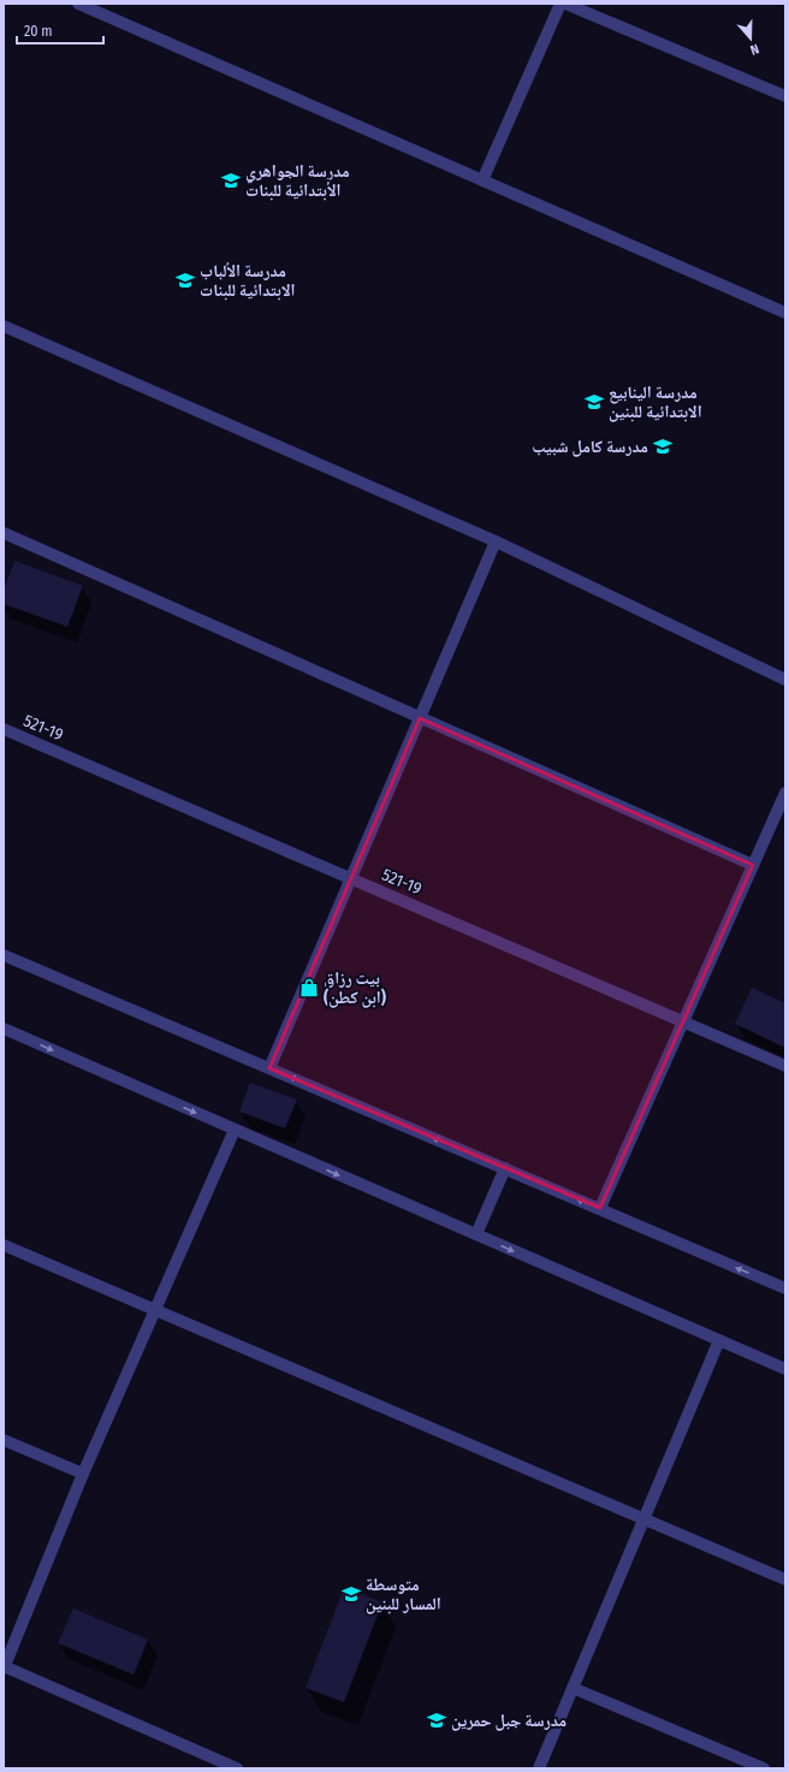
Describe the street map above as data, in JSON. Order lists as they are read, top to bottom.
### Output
{
  "streets": {
    "street": ["521-19"]
  },
  "places": {
    "school or university": [
      "مدرسة الجواهري الأبتدائية للبنات",
      "مدرسة الألباب الابتدائية للبنات",
      "مدرسة الينابيع الابتدائية للبنين",
      "مدرسة كامل شبيب",
      "متوسطة المسار للبنين",
      "مدرسة جبل حمرين"
    ],
    "shop": ["بيت رزاق (ابن كطن)"]
  },
  "scale_bar": "20 m",
  "north": "bottom"
}
